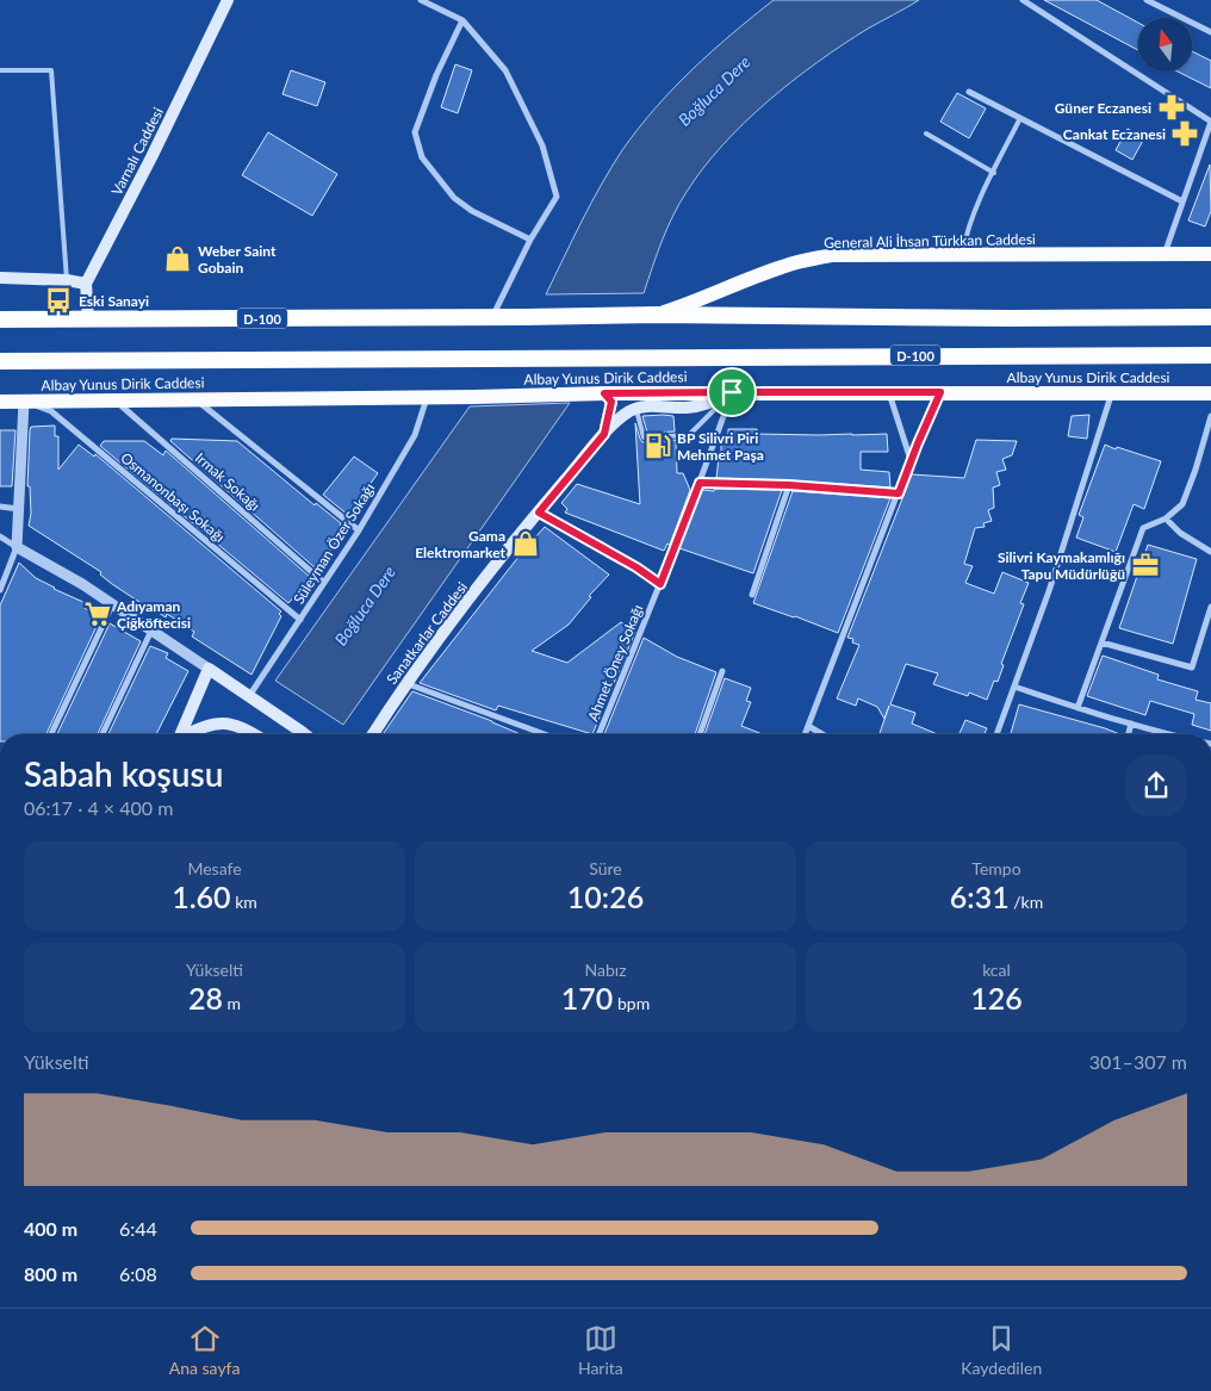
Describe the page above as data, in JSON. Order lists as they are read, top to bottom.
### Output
{
  "streets": {
    "highway": ["D-100"],
    "main road": [
      "Varnalı Caddesi",
      "General Ali İhsan Türkkan Caddesi",
      "Albay Yunus Dirik Caddesi",
      "Sanatkarlar Caddesi"
    ],
    "street": [
      "Irmak Sokağı",
      "Osmanonbaşı Sokağı",
      "Süleyman Özer Sokağı",
      "Ahmet Öney Sokağı"
    ]
  },
  "crossings": [
    ["General Ali İhsan Türkkan Caddesi", "D-100"],
    ["Albay Yunus Dirik Caddesi", "Irmak Sokağı"],
    ["Albay Yunus Dirik Caddesi", "Osmanonbaşı Sokağı"],
    ["Albay Yunus Dirik Caddesi", "Süleyman Özer Sokağı"],
    ["Albay Yunus Dirik Caddesi", "Ahmet Öney Sokağı"],
    ["Irmak Sokağı", "Süleyman Özer Sokağı"],
    ["Osmanonbaşı Sokağı", "Süleyman Özer Sokağı"]
  ],
  "water": ["Boğluca Dere"],
  "places": {
    "pharmacy": ["Güner Eczanesi", "Cankat Eczanesi"],
    "shop": ["Weber Saint Gobain", "Gama Elektromarket"],
    "bus stop": ["Eski Sanayi"],
    "fuel station": ["BP Silivri Piri Mehmet Paşa"],
    "office": ["Silivri Kaymakamlığı Tapu Müdürlüğü"],
    "supermarket": ["Adıyaman Çiğköftecisi"]
  },
  "north": "top",
  "page": {
    "heading": ["Sabah koşusu", "06:17 · 4 × 400 m"],
    "stats": [
      ["Mesafe", "1.60 km"],
      ["Süre", "10:26"],
      ["Tempo", "6:31 /km"],
      ["Yükselti", "28 m"],
      ["Nabız", "170 bpm"],
      ["kcal", "126"]
    ],
    "chart": ["Yükselti", "301–307 m"],
    "list": [
      {
        "name": "400 m",
        "note": "6:44"
      },
      {
        "name": "800 m",
        "note": "6:08"
      }
    ],
    "tabs": ["Ana sayfa", "Harita", "Kaydedilen"]
  }
}
